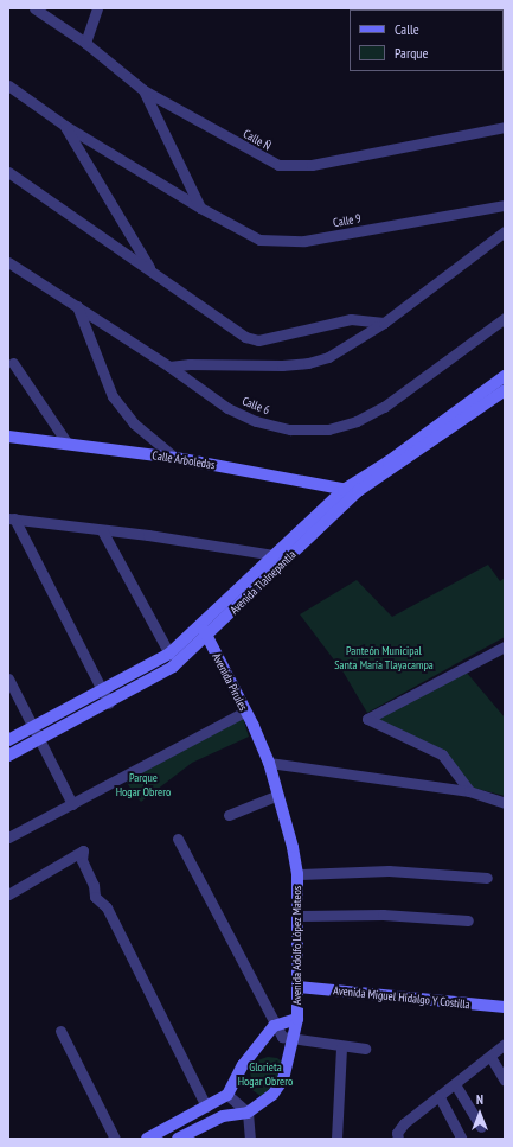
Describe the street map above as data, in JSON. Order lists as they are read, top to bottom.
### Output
{
  "streets": {
    "street": [
      "Calle Ñ",
      "Calle 9",
      "Calle 6",
      "Calle Arboledas",
      "Avenida Tlalnepantla",
      "Avenida Pirules",
      "Avenida Adolfo López Mateos",
      "Avenida Miguel Hidalgo Y Costilla"
    ]
  },
  "crossings": [
    ["Calle Arboledas", "Avenida Tlalnepantla"],
    ["Avenida Tlalnepantla", "Avenida Pirules"],
    ["Avenida Pirules", "Avenida Adolfo López Mateos"],
    ["Avenida Adolfo López Mateos", "Avenida Miguel Hidalgo Y Costilla"]
  ],
  "parks": ["Panteón Municipal Santa María Tlayacampa", "Parque Hogar Obrero", "Glorieta Hogar Obrero"],
  "legend": ["Calle", "Parque"],
  "north": "top"
}
